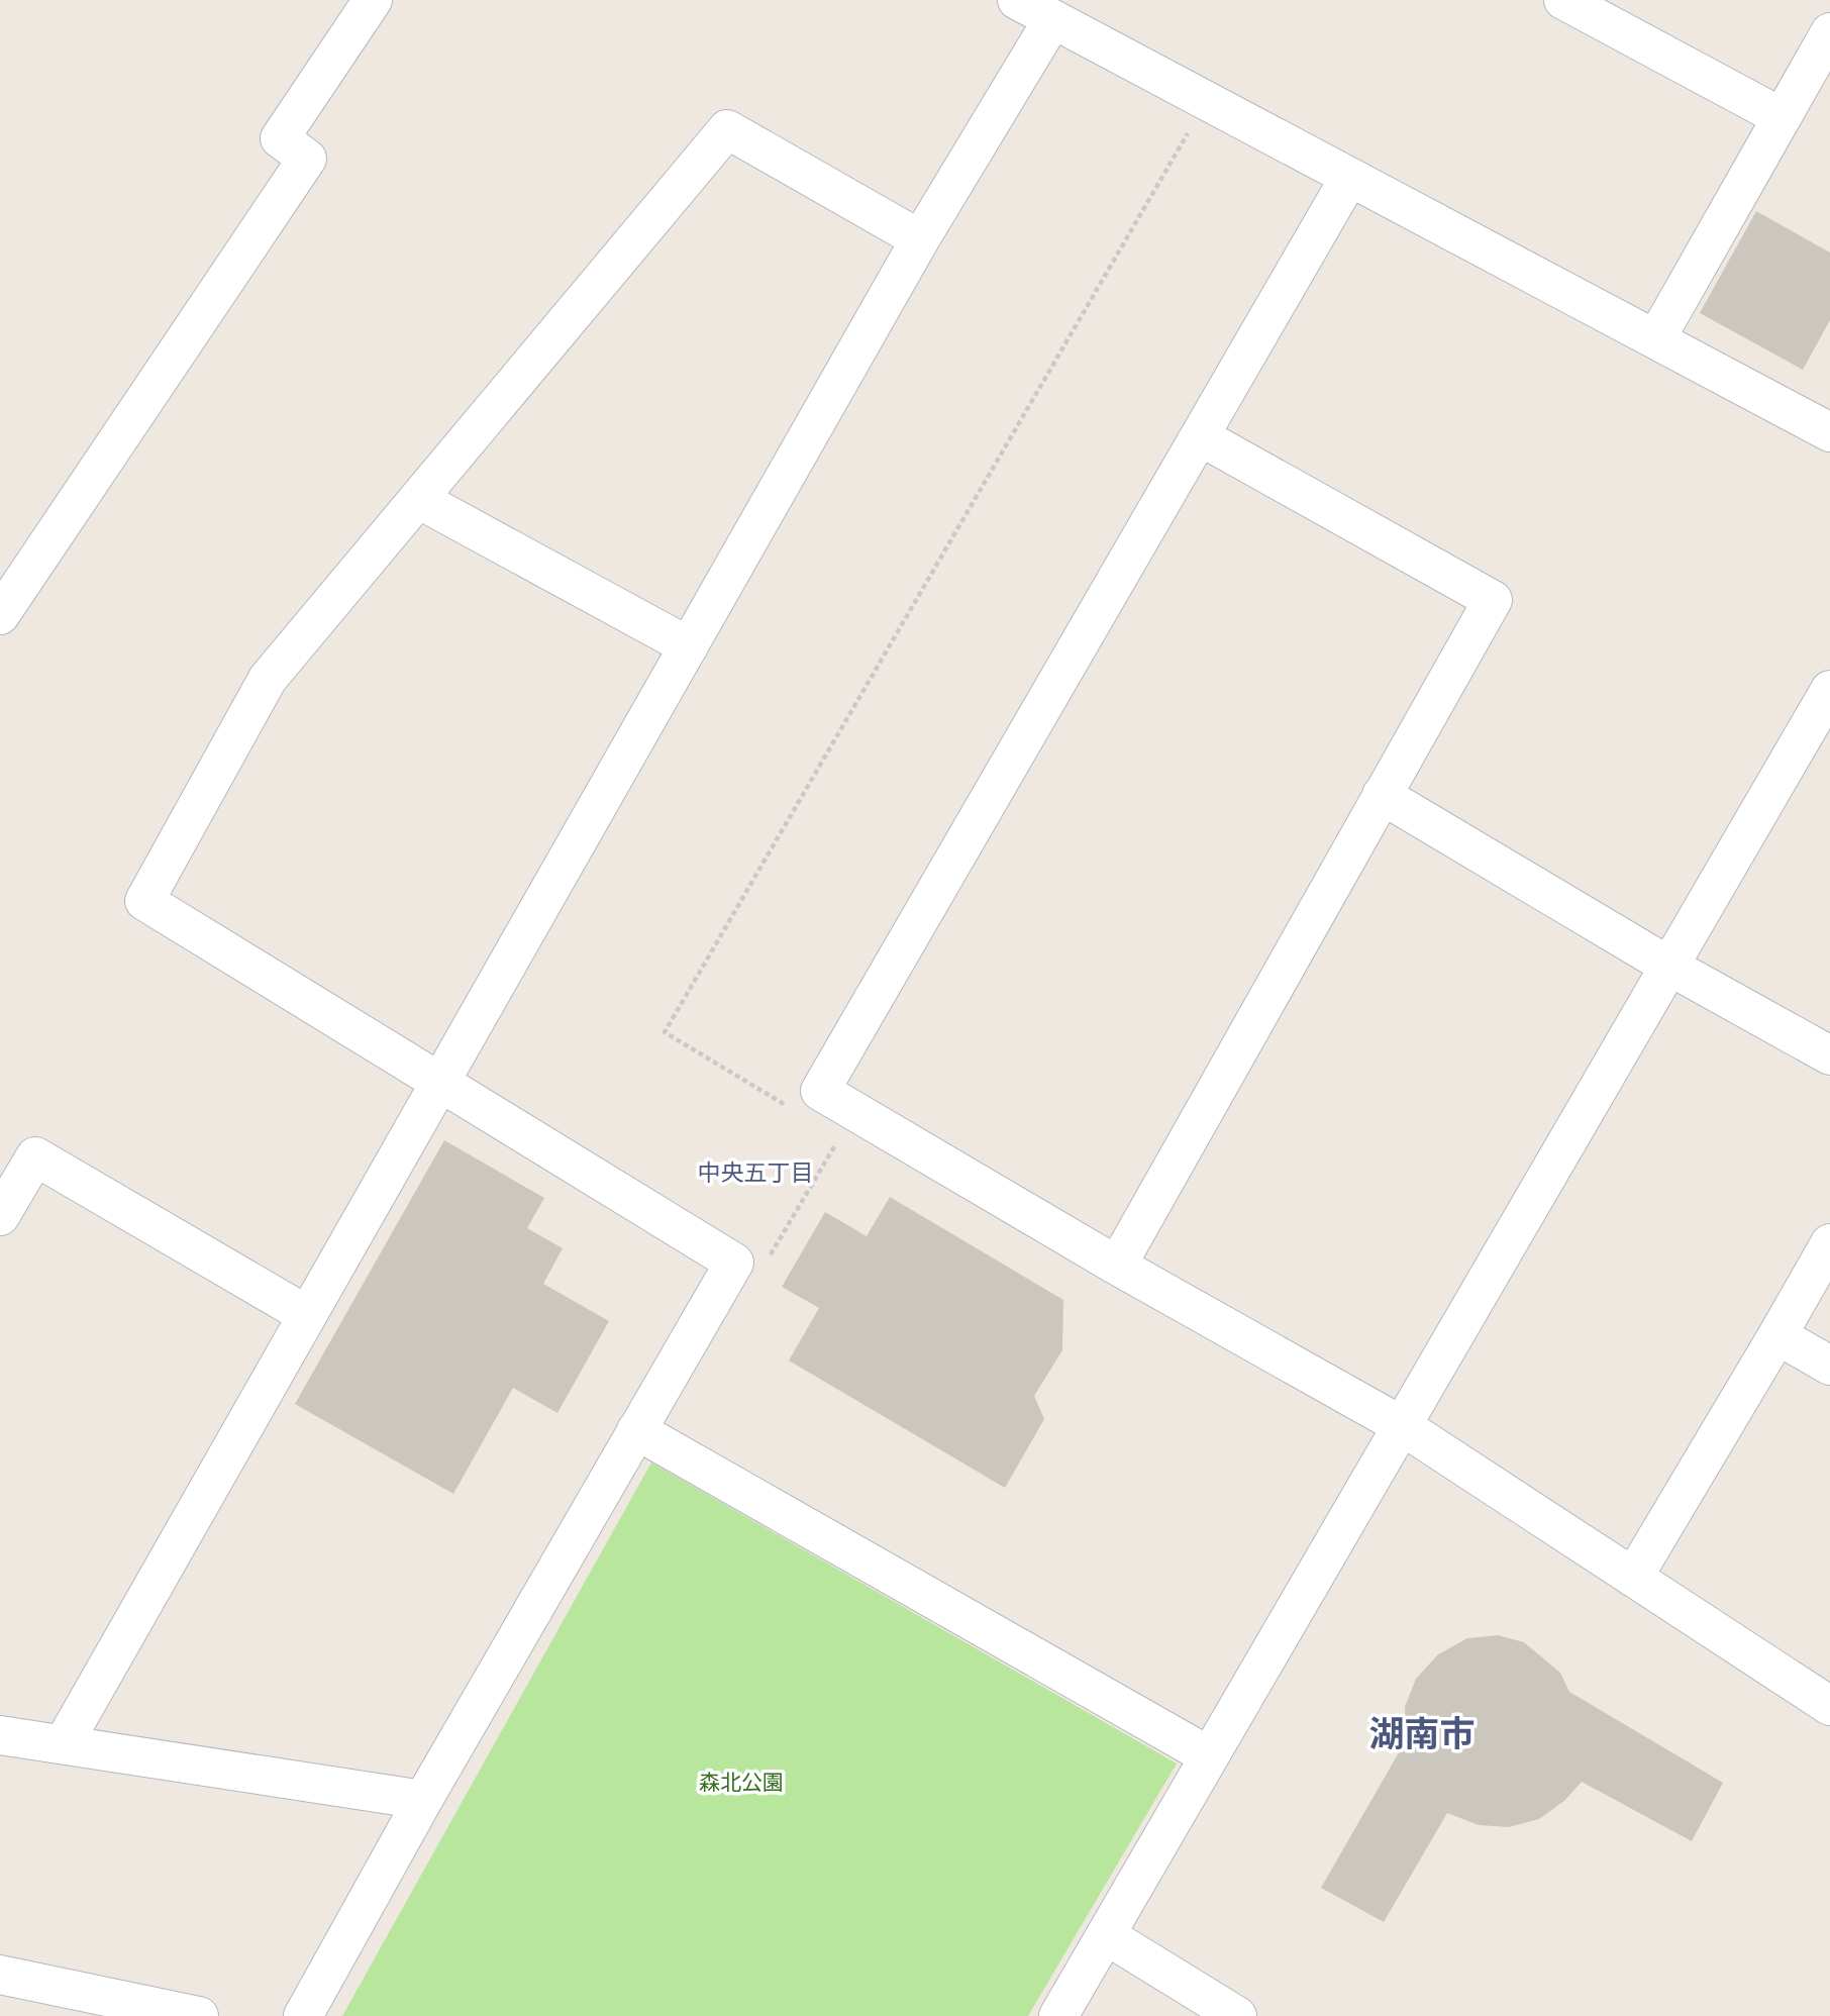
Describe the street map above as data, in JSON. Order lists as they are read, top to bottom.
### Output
{
  "districts": ["中央五丁目", "湖南市"],
  "parks": ["森北公園"]
}
